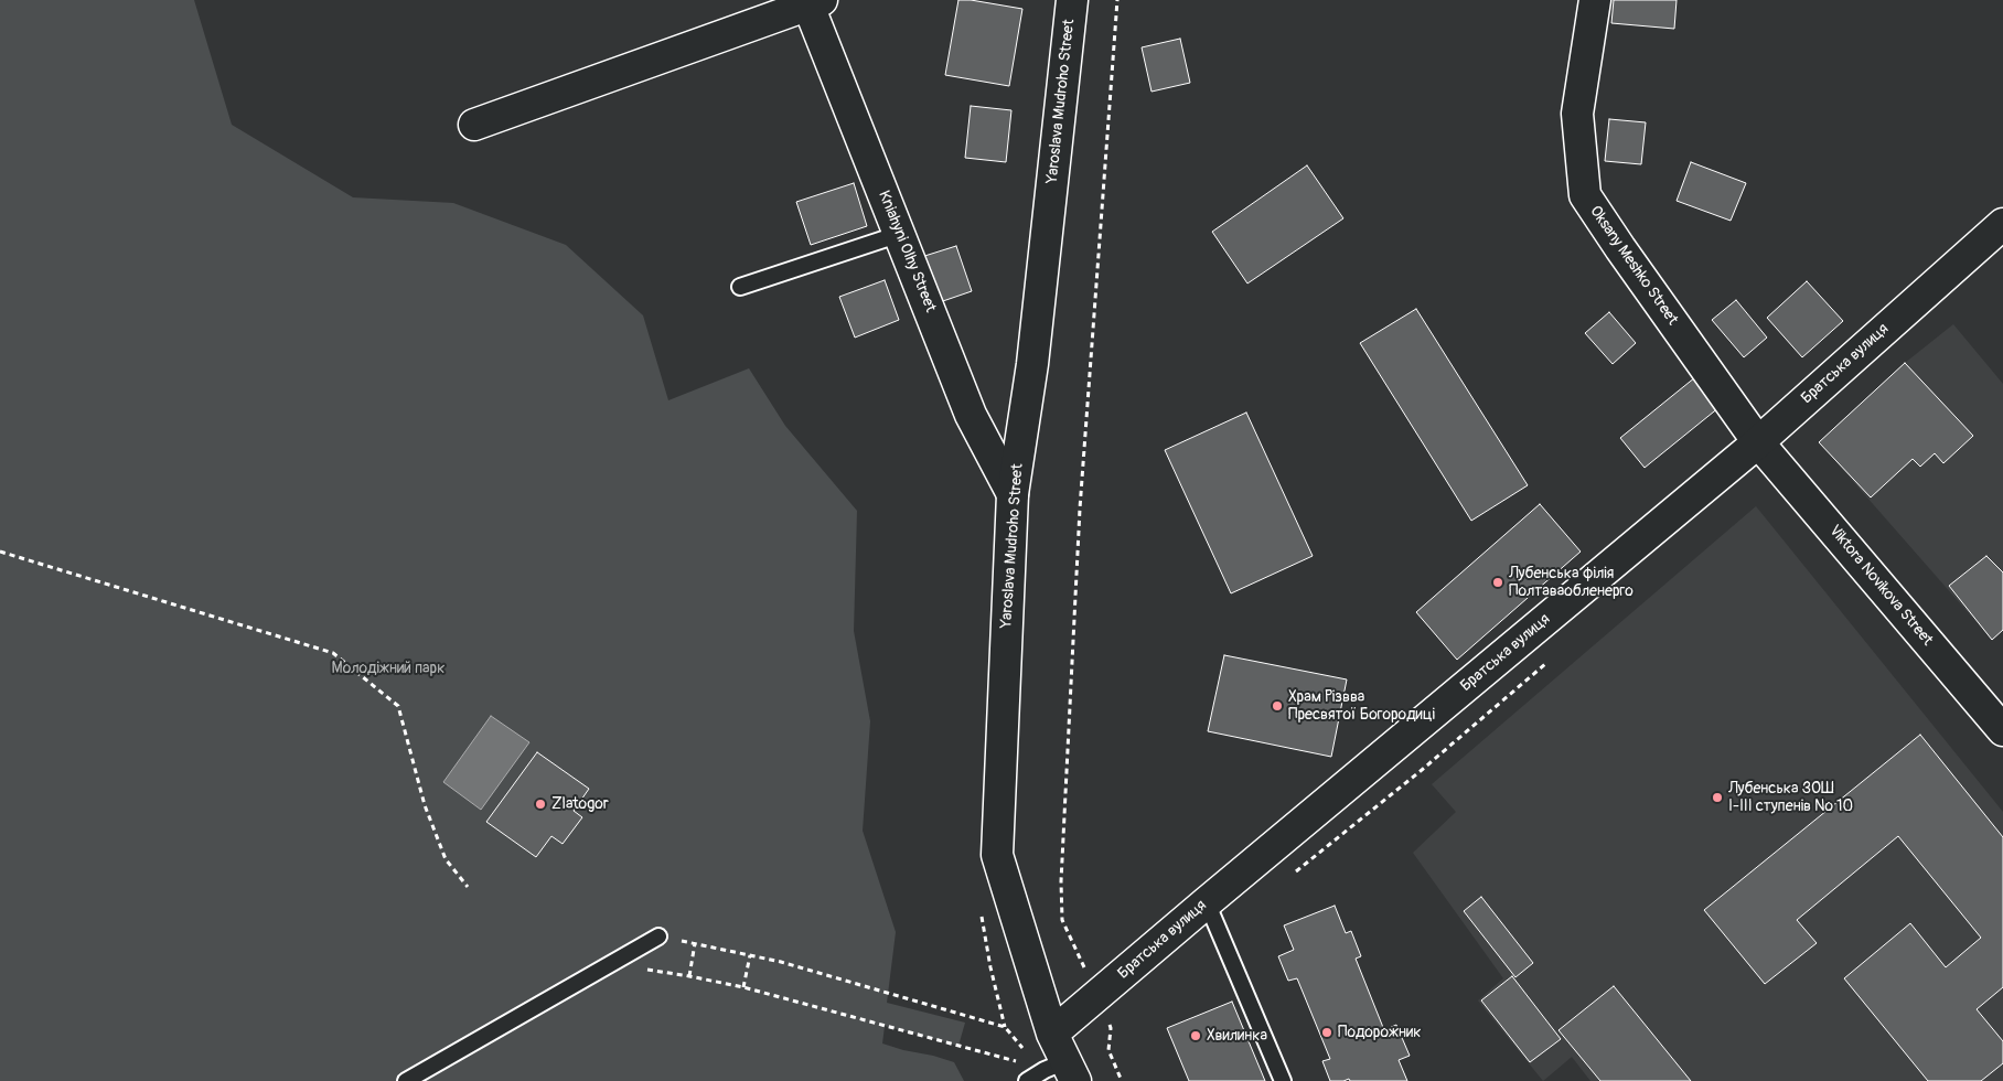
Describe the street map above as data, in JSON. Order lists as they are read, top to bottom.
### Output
{
  "streets": {
    "street": [
      "Yaroslava Mudroho Street",
      "Kniahyni Olhy Street",
      "Oksany Meshko Street",
      "Братська вулиця",
      "Viktora Novikova Street"
    ]
  },
  "crossings": [
    ["Yaroslava Mudroho Street", "Kniahyni Olhy Street"],
    ["Yaroslava Mudroho Street", "Братська вулиця"],
    ["Oksany Meshko Street", "Братська вулиця"],
    ["Oksany Meshko Street", "Viktora Novikova Street"],
    ["Братська вулиця", "Viktora Novikova Street"]
  ],
  "parks": ["Молодіжний парк"],
  "places": [
    "Лубенська філія Полтаваобленерго",
    "Храм Різвва Пресвятої Богородиці",
    "Лубенська ЗОШ І-ІІІ ступенів № 10",
    "Zlatogor",
    "Подорожник",
    "Хвилинка"
  ]
}
